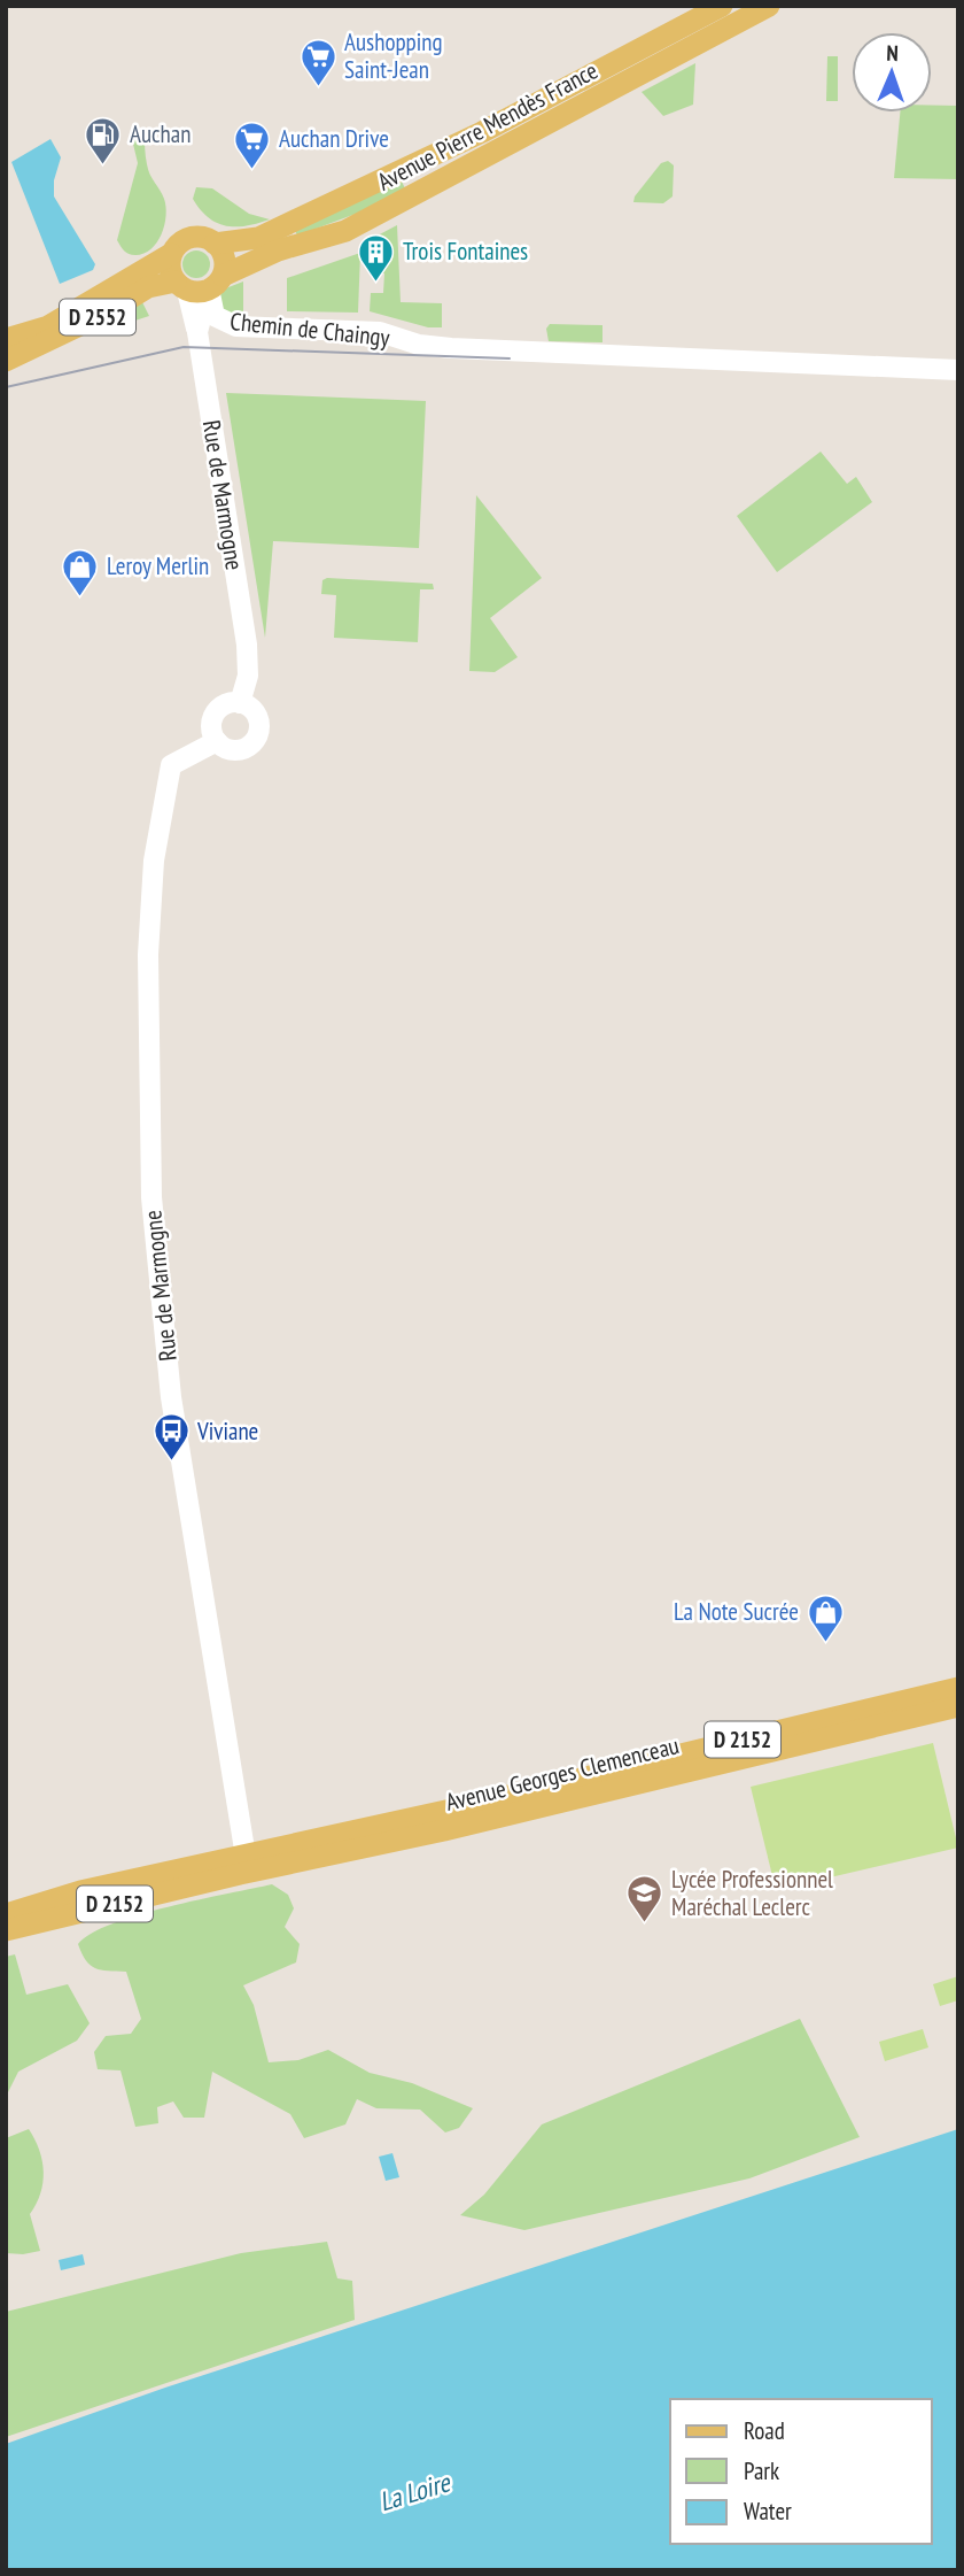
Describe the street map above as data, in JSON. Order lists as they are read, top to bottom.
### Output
{
  "streets": {
    "main road": [
      "Avenue Pierre Mendès France",
      "D 2552",
      "D 2152",
      "Avenue Georges Clemenceau"
    ],
    "street": ["Chemin de Chaingy", "Rue de Marmogne"]
  },
  "crossings": [
    ["Avenue Pierre Mendès France", "D 2552"],
    ["Avenue Pierre Mendès France", "Chemin de Chaingy"],
    ["Avenue Pierre Mendès France", "Rue de Marmogne"],
    ["D 2552", "Chemin de Chaingy"],
    ["D 2552", "Rue de Marmogne"],
    ["Chemin de Chaingy", "Rue de Marmogne"],
    ["Rue de Marmogne", "Avenue Georges Clemenceau"],
    ["D 2152", "Avenue Georges Clemenceau"]
  ],
  "water": ["La Loire"],
  "places": {
    "supermarket": ["Aushopping Saint-Jean", "Auchan Drive"],
    "fuel station": ["Auchan"],
    "building": ["Trois Fontaines"],
    "shop": ["Leroy Merlin", "La Note Sucrée"],
    "bus stop": ["Viviane"],
    "school or university": ["Lycée Professionnel Maréchal Leclerc"]
  },
  "legend": ["Road", "Park", "Water"],
  "north": "top"
}
